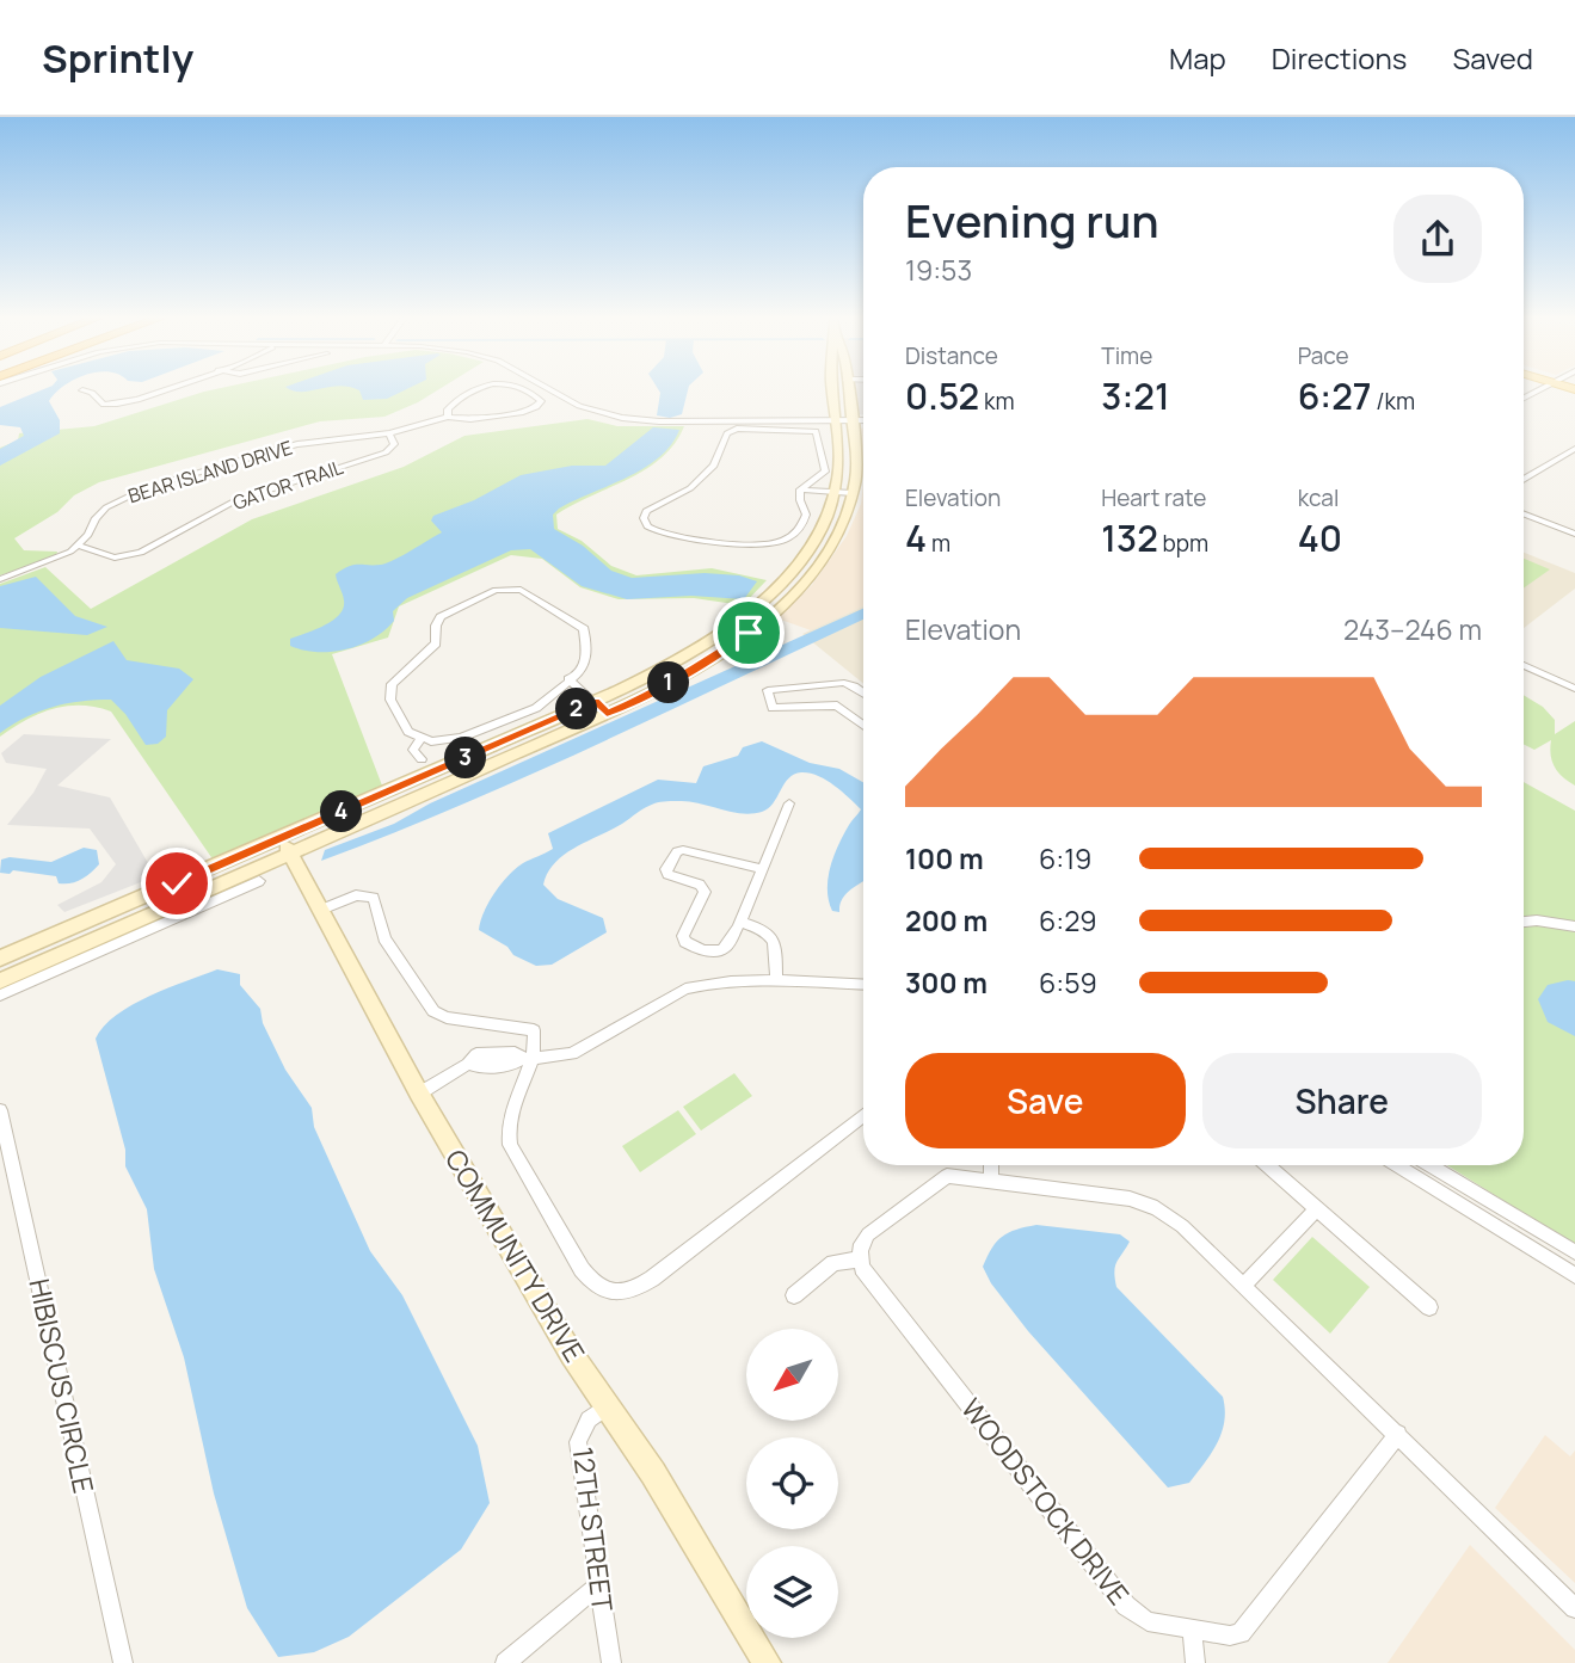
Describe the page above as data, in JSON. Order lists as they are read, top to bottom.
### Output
{
  "streets": {
    "street": [
      "BEAR ISLAND DRIVE",
      "GATOR TRAIL",
      "COMMUNITY DRIVE",
      "HIBISCUS CIRCLE",
      "WOODSTOCK DRIVE",
      "12TH STREET"
    ]
  },
  "crossings": [
    ["BEAR ISLAND DRIVE", "GATOR TRAIL"],
    ["COMMUNITY DRIVE", "12TH STREET"]
  ],
  "north": "bottom left",
  "page": {
    "header": "Sprintly",
    "nav": ["Map", "Directions", "Saved"],
    "heading": ["Evening run", "19:53"],
    "stats": [
      ["Distance", "0.52 km"],
      ["Time", "3:21"],
      ["Pace", "6:27 /km"],
      ["Elevation", "4 m"],
      ["Heart rate", "132 bpm"],
      ["kcal", "40"]
    ],
    "chart": ["Elevation", "243–246 m"],
    "pins": [
      "1",
      "2",
      "3",
      "4"
    ],
    "list": [
      {
        "name": "100 m",
        "note": "6:19"
      },
      {
        "name": "200 m",
        "note": "6:29"
      },
      {
        "name": "300 m",
        "note": "6:59"
      }
    ],
    "buttons": ["Save", "Share"]
  }
}
